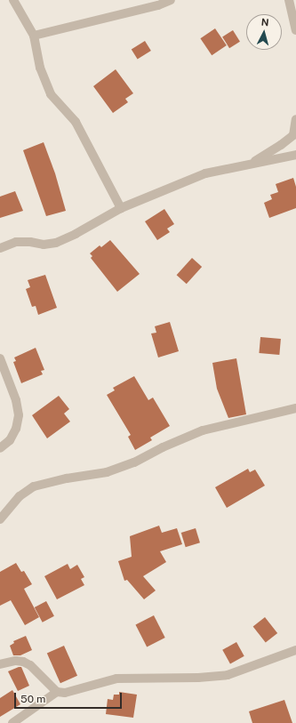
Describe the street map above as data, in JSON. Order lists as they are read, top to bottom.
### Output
{
  "scale_bar": "50 m",
  "north": "top"
}
